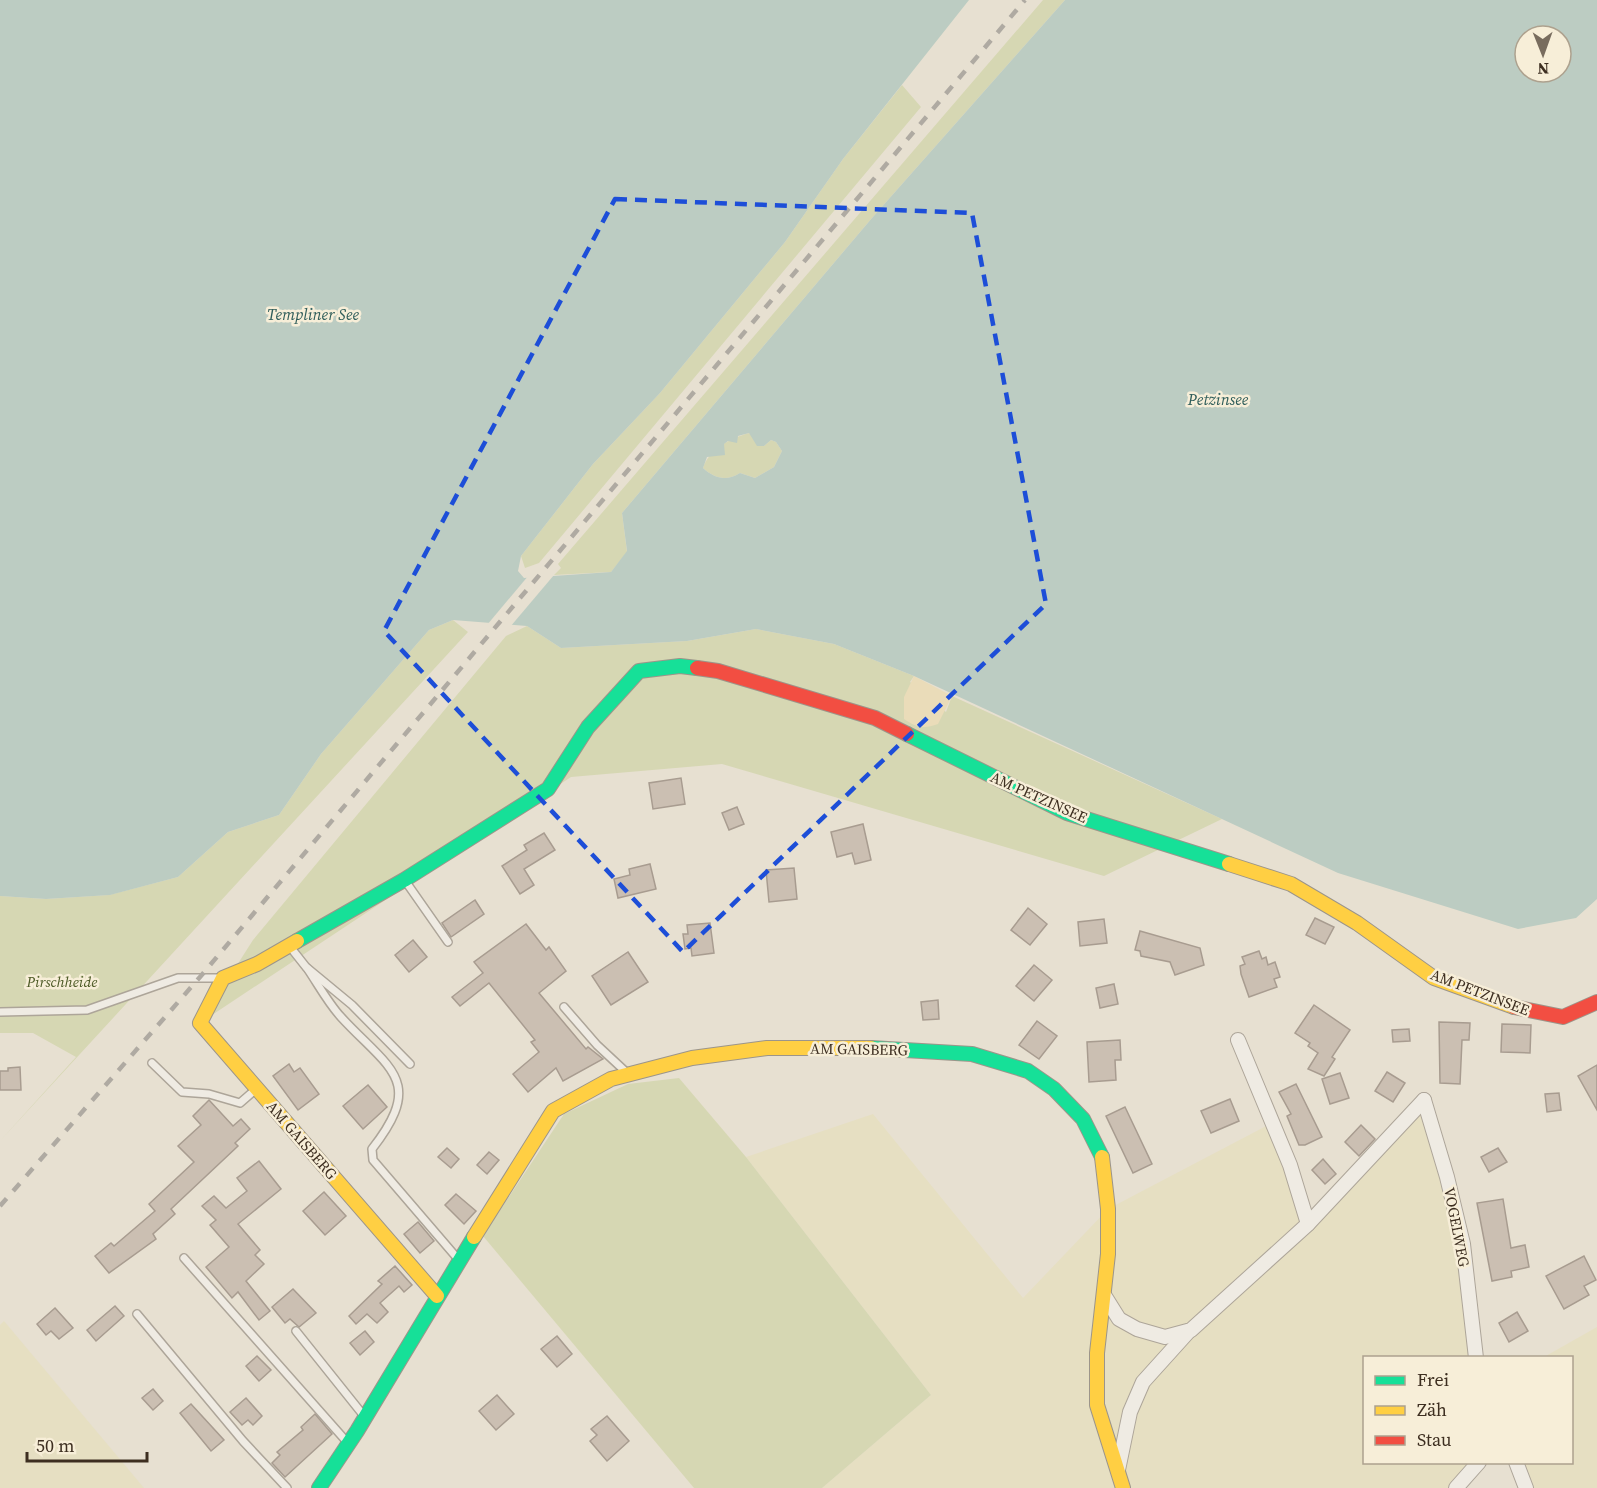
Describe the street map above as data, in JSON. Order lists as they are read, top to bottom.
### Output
{
  "streets": {
    "street": ["AM PETZINSEE", "AM GAISBERG", "VOGELWEG"]
  },
  "water": ["Templiner See", "Petzinsee"],
  "parks": ["Pirschheide"],
  "legend": ["Frei", "Zäh", "Stau"],
  "scale_bar": "50 m",
  "north": "bottom"
}
